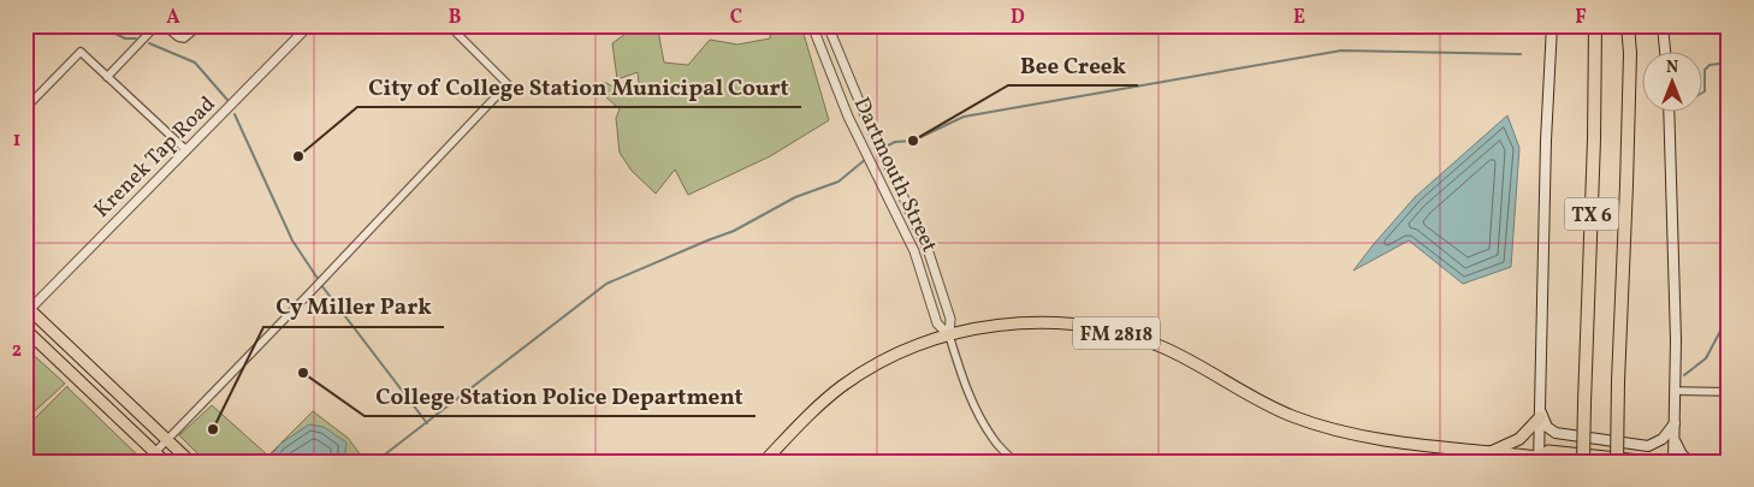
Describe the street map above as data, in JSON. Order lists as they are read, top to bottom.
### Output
{
  "streets": {
    "highway": ["TX 6"],
    "main road": ["FM 2818"],
    "street": ["Krenek Tap Road", "Dartmouth Street"]
  },
  "crossings": [
    ["Dartmouth Street", "FM 2818"]
  ],
  "places": [
    "Bee Creek",
    "City of College Station Municipal Court",
    "College Station Police Department",
    "Cy Miller Park"
  ],
  "north": "top",
  "grid": {
    "columns": [
      "A",
      "B",
      "C",
      "D",
      "E",
      "F"
    ],
    "rows": ["1", "2"]
  }
}
